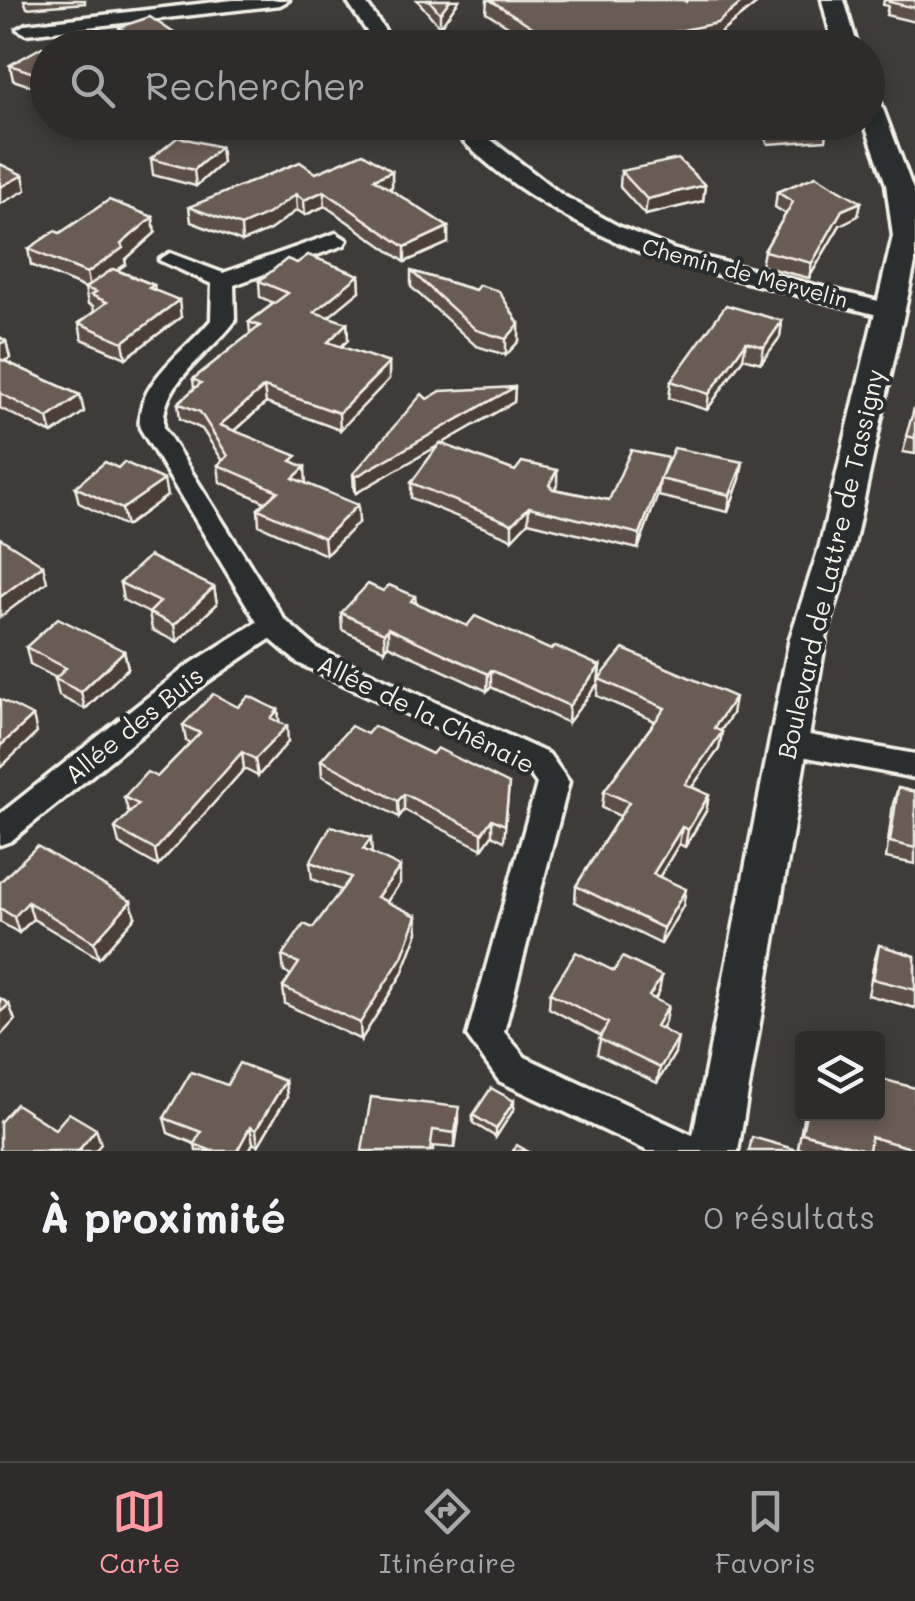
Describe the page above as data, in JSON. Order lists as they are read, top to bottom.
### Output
{
  "streets": {
    "street": [
      "Chemin de Mervelin",
      "Boulevard de Lattre de Tassigny",
      "Allée de la Chênaie",
      "Allée des Buis"
    ]
  },
  "crossings": [
    ["Chemin de Mervelin", "Boulevard de Lattre de Tassigny"],
    ["Allée de la Chênaie", "Allée des Buis"]
  ],
  "page": {
    "search": "Rechercher",
    "heading": ["À proximité", "0 résultats"],
    "nav": ["Carte", "Itinéraire", "Favoris"]
  }
}
